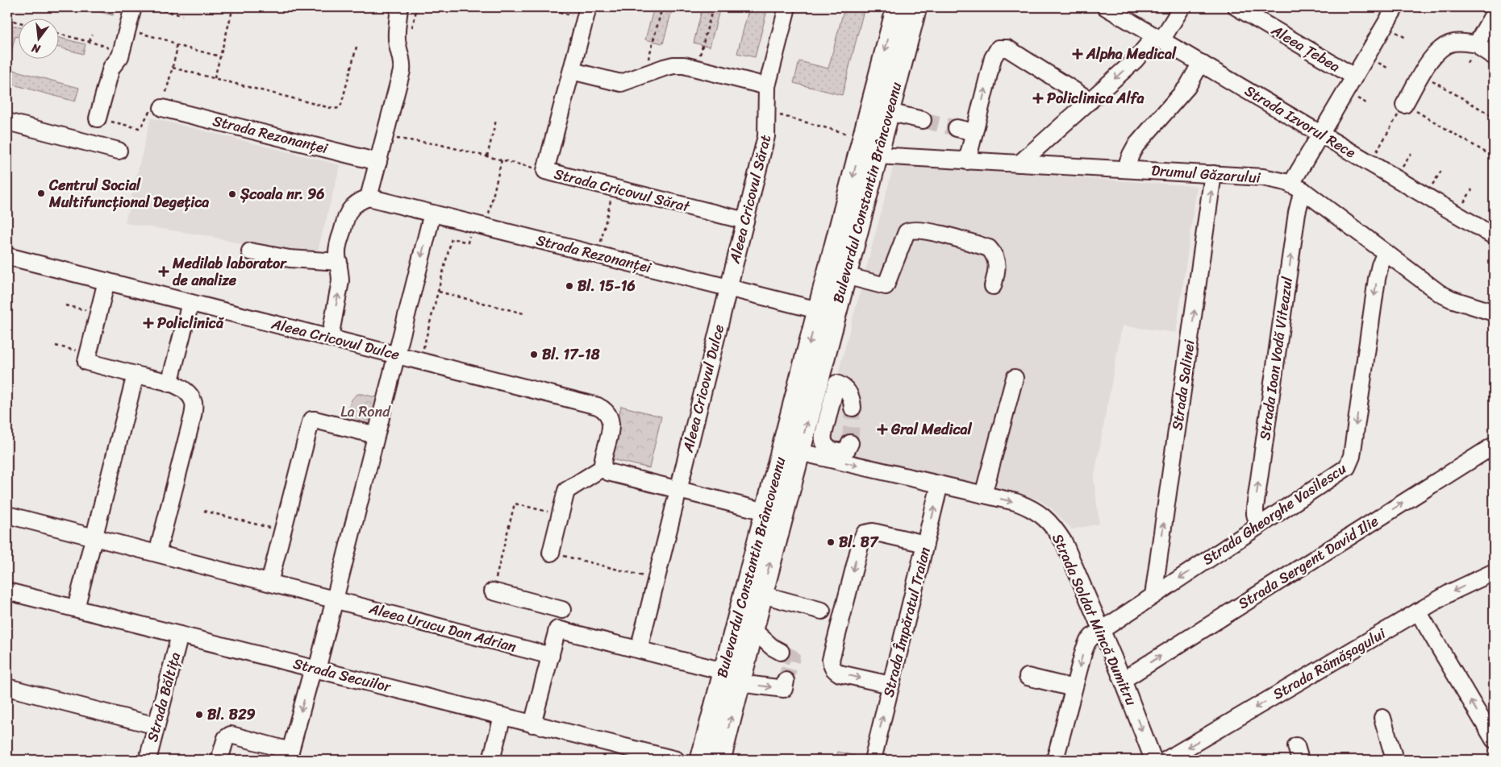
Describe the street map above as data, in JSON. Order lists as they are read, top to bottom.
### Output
{
  "streets": {
    "main road": ["Bulevardul Constantin Brâncoveanu"],
    "street": [
      "Aleea Țebea",
      "Strada Izvorul Rece",
      "Strada Rezonanței",
      "Drumul Găzarului",
      "Strada Cricovul Sărat",
      "Aleea Cricovul Sărat",
      "Aleea Cricovul Dulce",
      "Strada Ioan Vodă Viteazul",
      "Strada Salinei",
      "Strada Gheorghe Vasilescu",
      "Strada Sergent David Ilie",
      "Strada Soldat Mincă Dumitru",
      "Strada Împăratul Traian",
      "Aleea Urucu Dan Adrian",
      "Strada Rămășagului",
      "Strada Secuilor",
      "Strada Băltița"
    ]
  },
  "crossings": [
    ["Aleea Țebea", "Strada Ioan Vodă Viteazul"],
    ["Strada Izvorul Rece", "Strada Ioan Vodă Viteazul"],
    ["Strada Rezonanței", "Bulevardul Constantin Brâncoveanu"],
    ["Strada Rezonanței", "Aleea Cricovul Sărat"],
    ["Strada Rezonanței", "Aleea Cricovul Dulce"],
    ["Drumul Găzarului", "Bulevardul Constantin Brâncoveanu"],
    ["Drumul Găzarului", "Strada Ioan Vodă Viteazul"],
    ["Drumul Găzarului", "Strada Salinei"],
    ["Drumul Găzarului", "Strada Gheorghe Vasilescu"],
    ["Strada Cricovul Sărat", "Aleea Cricovul Sărat"],
    ["Bulevardul Constantin Brâncoveanu", "Strada Soldat Mincă Dumitru"],
    ["Aleea Cricovul Sărat", "Aleea Cricovul Dulce"],
    ["Strada Ioan Vodă Viteazul", "Strada Gheorghe Vasilescu"],
    ["Strada Salinei", "Strada Gheorghe Vasilescu"],
    ["Strada Gheorghe Vasilescu", "Strada Soldat Mincă Dumitru"],
    ["Strada Sergent David Ilie", "Strada Soldat Mincă Dumitru"],
    ["Strada Soldat Mincă Dumitru", "Strada Împăratul Traian"],
    ["Strada Secuilor", "Strada Băltița"]
  ],
  "one_way": [
    "Strada Ioan Vodă Viteazul",
    "Strada Salinei",
    "Strada Gheorghe Vasilescu",
    "Strada Sergent David Ilie",
    "Strada Soldat Mincă Dumitru",
    "Strada Împăratul Traian",
    "Strada Rămășagului"
  ],
  "parks": ["La Rond"],
  "places": {
    "health": [
      "Alpha Medical",
      "Policlinica Alfa",
      "Medilab laborator de analize",
      "Policlinică",
      "Gral Medical"
    ],
    "other": [
      "Centrul Social Multifuncțional Degețica",
      "Școala nr. 96",
      "Bl. 15-16",
      "Bl. 17-18",
      "Bl. B7",
      "Bl. B29"
    ]
  },
  "north": "bottom"
}
